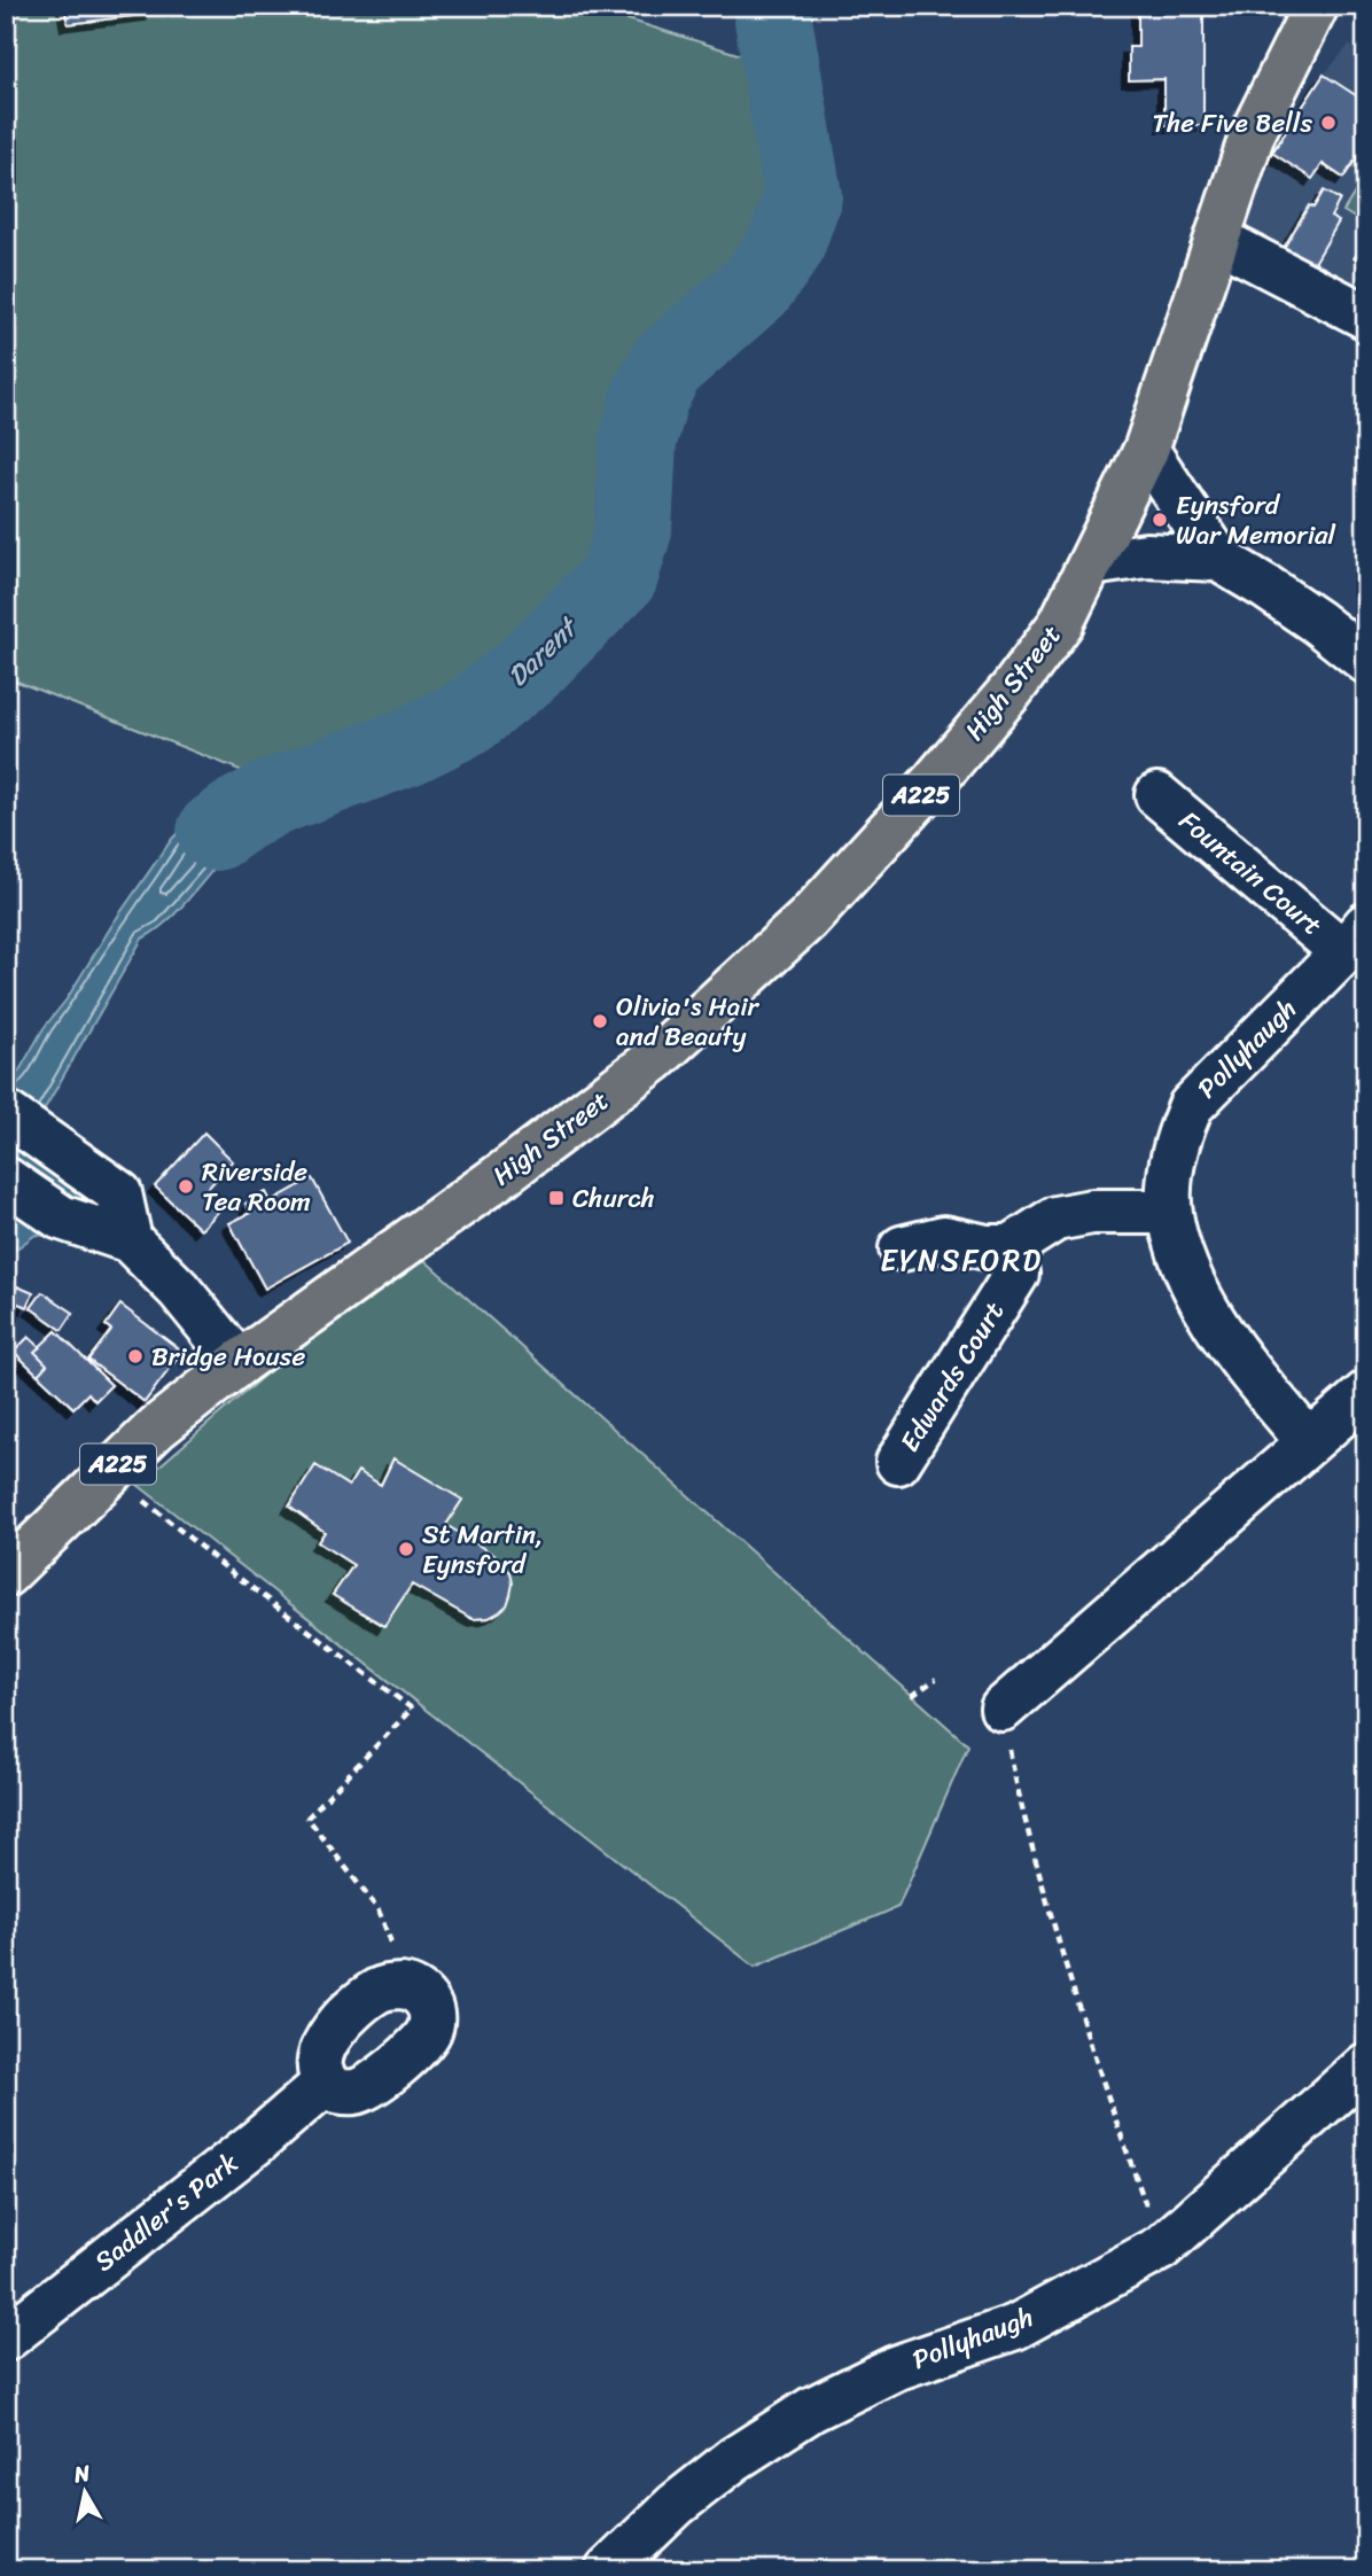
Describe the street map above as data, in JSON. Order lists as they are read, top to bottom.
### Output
{
  "streets": {
    "main road": ["High Street", "A225"],
    "street": [
      "Fountain Court",
      "Pollyhaugh",
      "Edwards Court",
      "Saddler's Park"
    ]
  },
  "crossings": [
    ["High Street", "A225"],
    ["Fountain Court", "Pollyhaugh"]
  ],
  "districts": ["EYNSFORD"],
  "water": ["Darent"],
  "places": {
    "other": [
      "The Five Bells",
      "Eynsford War Memorial",
      "Olivia's Hair and Beauty",
      "Riverside Tea Room",
      "Bridge House",
      "St Martin, Eynsford"
    ],
    "transit": ["Church"]
  },
  "north": "top"
}
